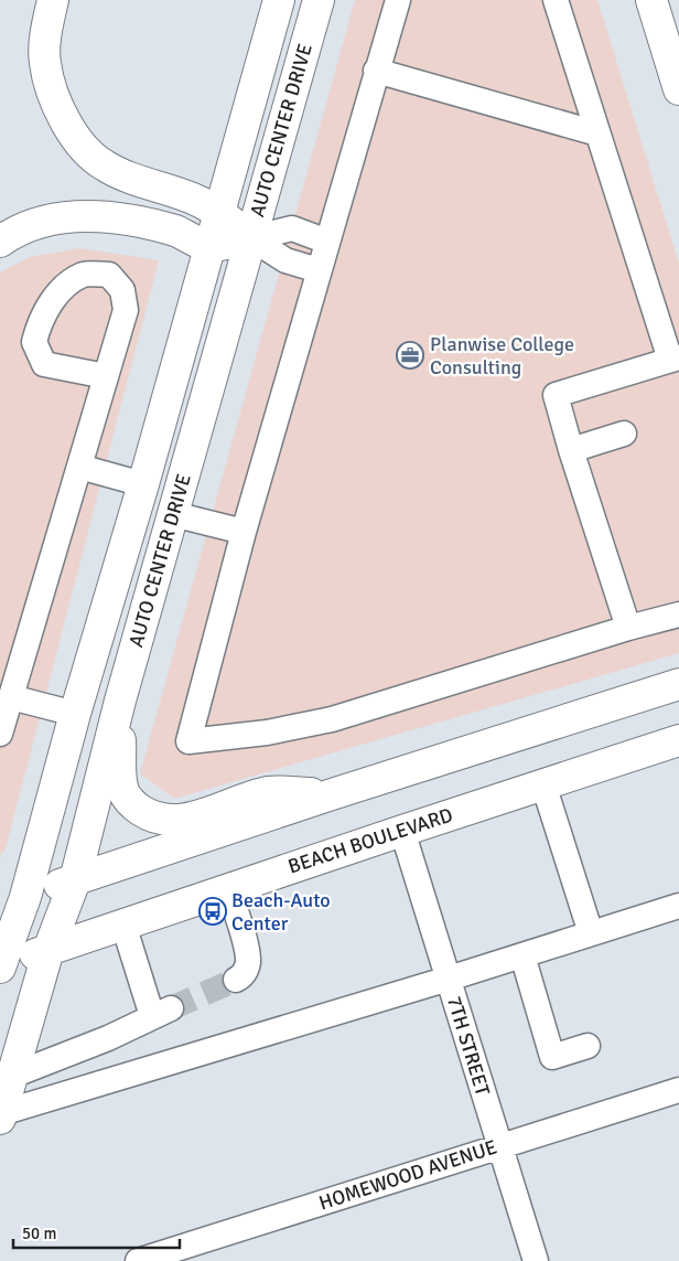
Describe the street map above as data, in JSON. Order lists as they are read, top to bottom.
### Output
{
  "streets": {
    "main road": ["AUTO CENTER DRIVE", "BEACH BOULEVARD"],
    "street": ["7TH STREET", "HOMEWOOD AVENUE"]
  },
  "crossings": [
    ["AUTO CENTER DRIVE", "BEACH BOULEVARD"],
    ["BEACH BOULEVARD", "7TH STREET"],
    ["7TH STREET", "HOMEWOOD AVENUE"]
  ],
  "places": {
    "office": ["Planwise College Consulting"],
    "bus stop": ["Beach-Auto Center"]
  },
  "scale_bar": "50 m"
}
